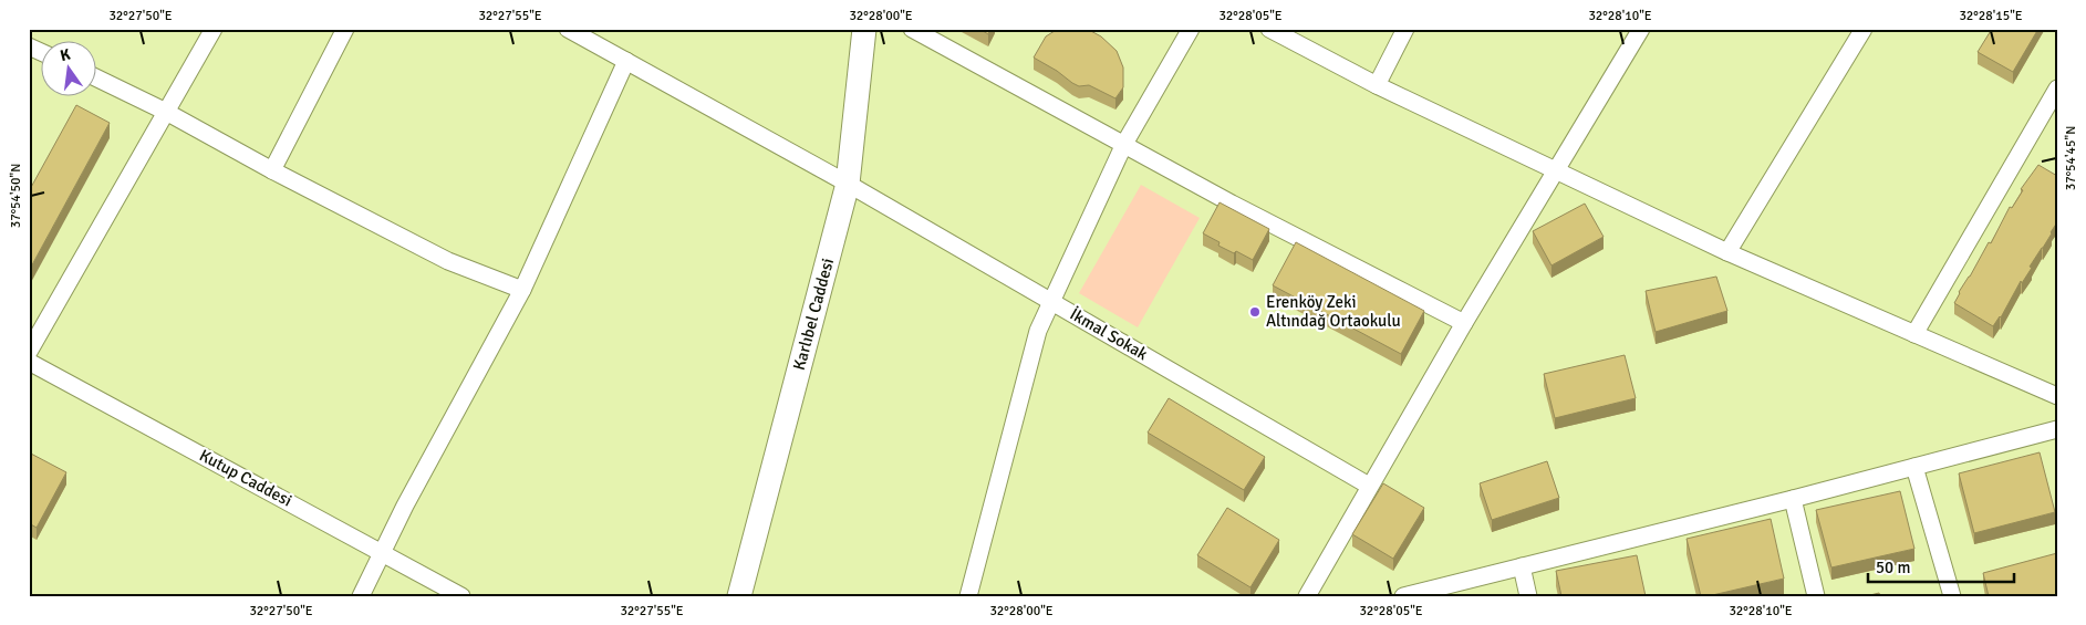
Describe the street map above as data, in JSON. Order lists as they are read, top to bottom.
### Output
{
  "streets": {
    "street": ["Karlıbel Caddesi", "İkmal Sokak", "Kutup Caddesi"]
  },
  "crossings": [
    ["Karlıbel Caddesi", "İkmal Sokak"]
  ],
  "places": ["Erenköy Zeki Altındağ Ortaokulu"],
  "scale_bar": "50 m",
  "north": "top",
  "coordinates": [
    "32°27'50\"E",
    "32°27'55\"E",
    "32°28'00\"E",
    "32°28'05\"E",
    "32°28'10\"E",
    "32°28'15\"E",
    "37°54'45\"N",
    "37°54'50\"N"
  ]
}
